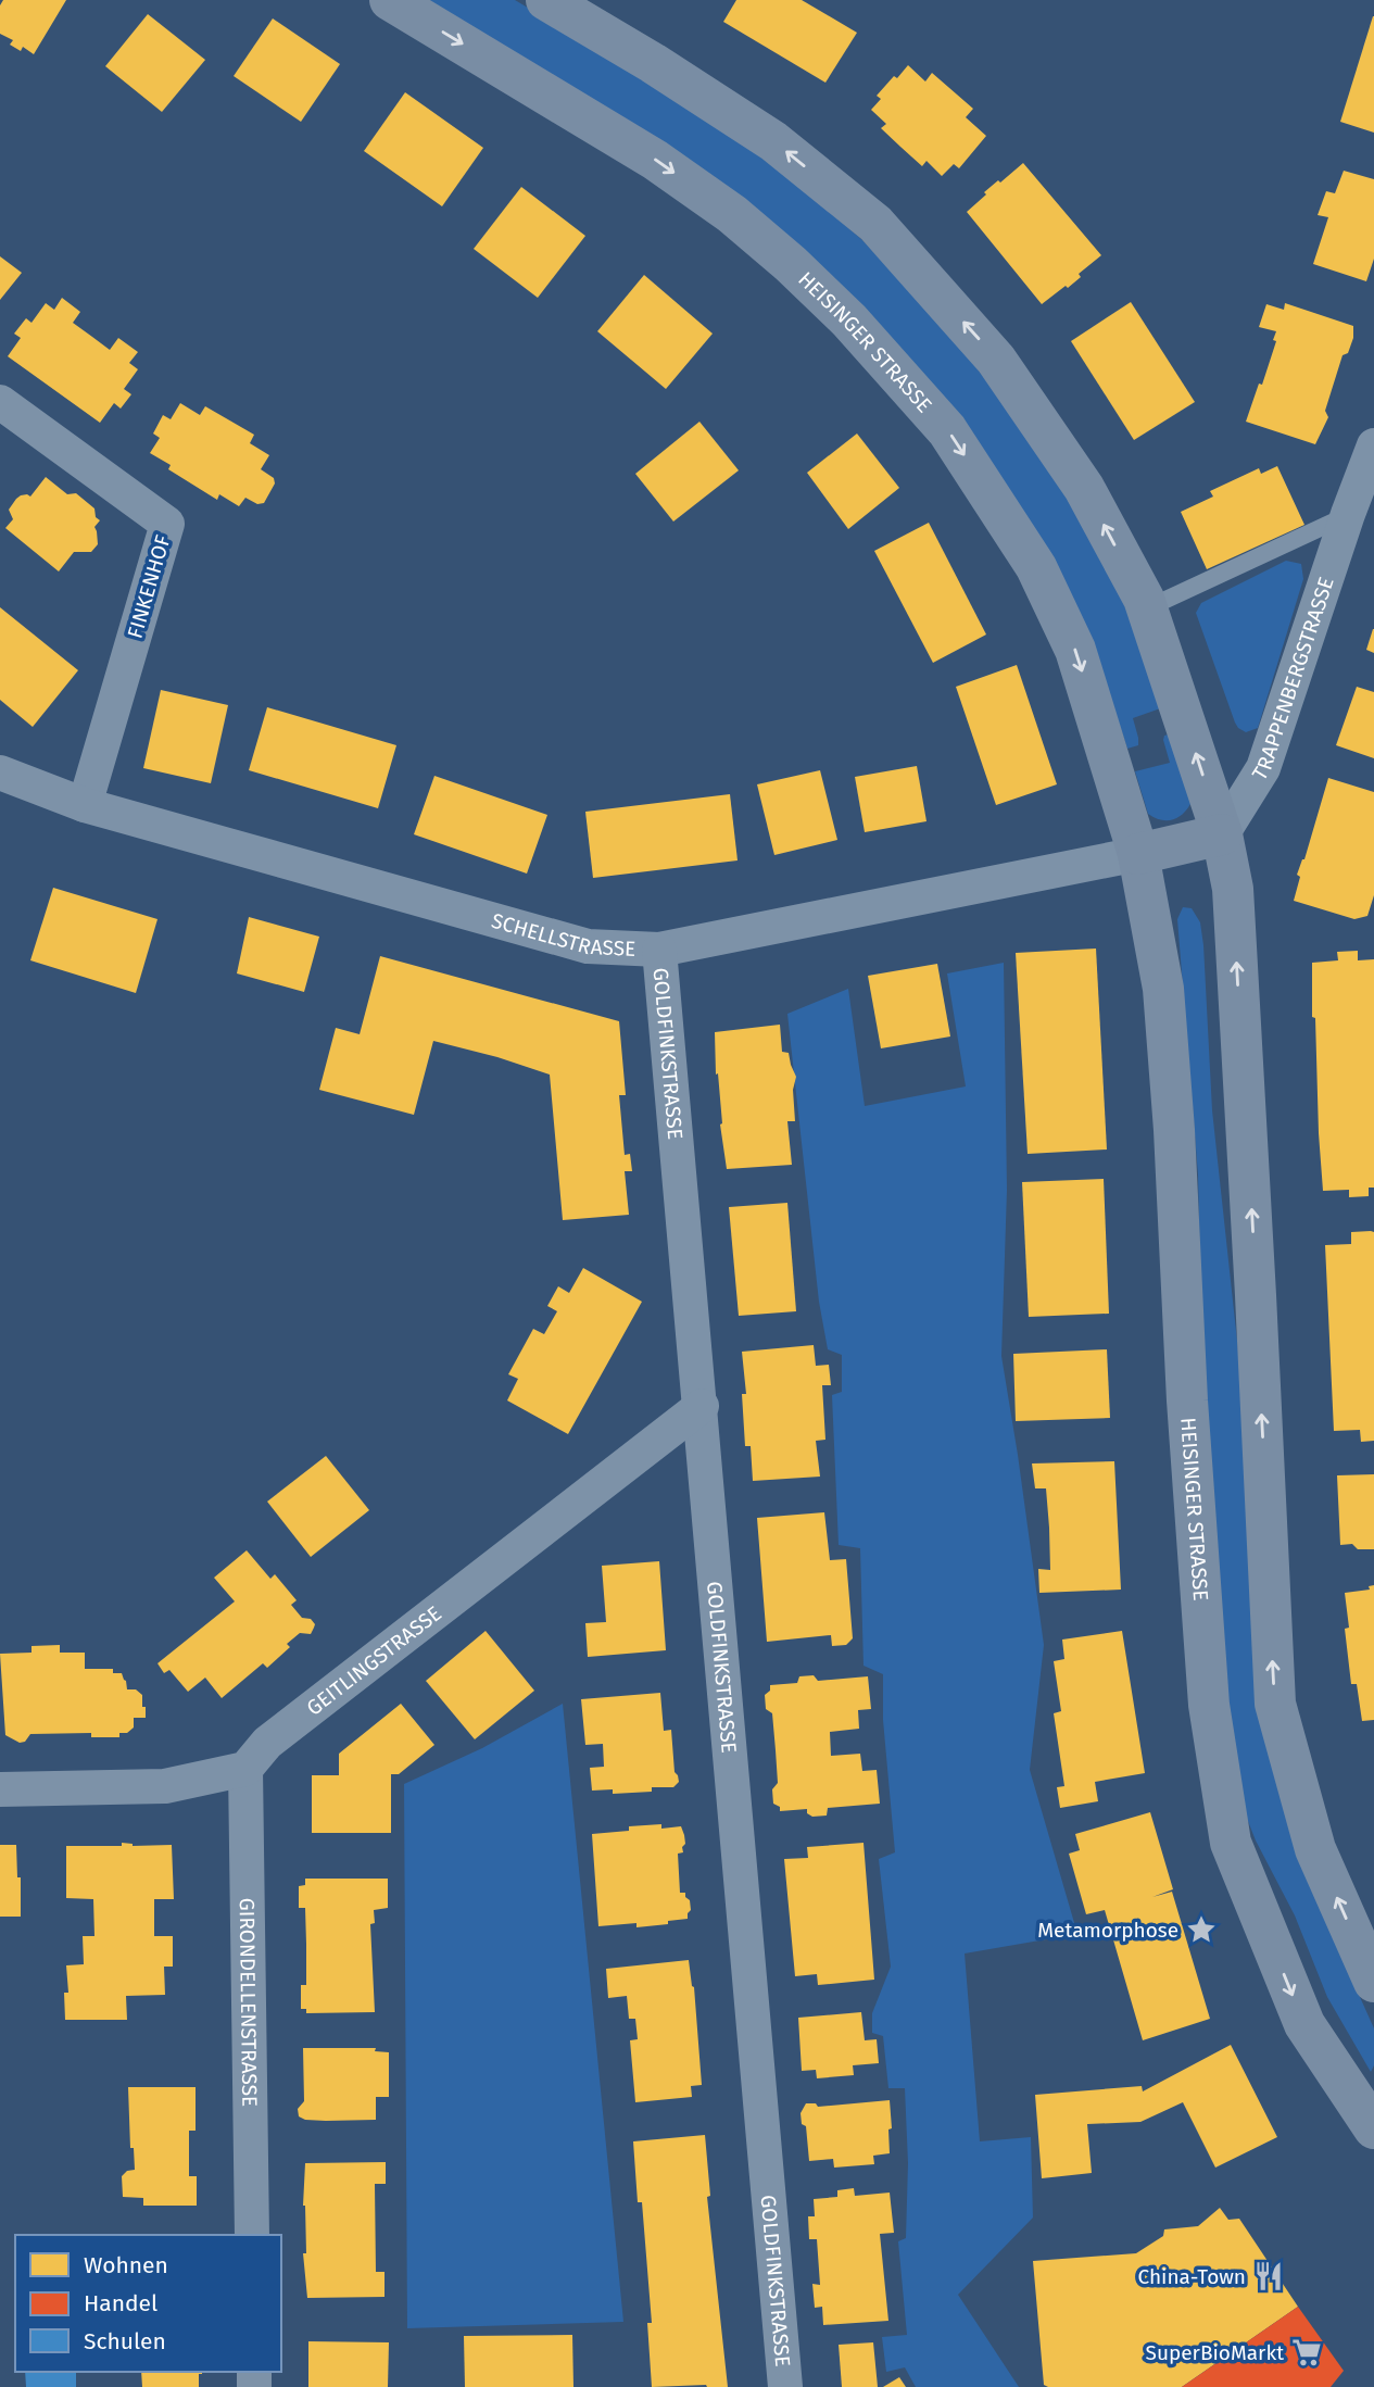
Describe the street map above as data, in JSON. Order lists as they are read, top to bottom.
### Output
{
  "streets": {
    "main road": ["HEISINGER STRASSE"],
    "street": [
      "FINKENHOF",
      "TRAPPENBERGSTRASSE",
      "SCHELLSTRASSE",
      "GOLDFINKSTRASSE",
      "GEITLINGSTRASSE",
      "GIRONDELLENSTRASSE"
    ]
  },
  "crossings": [
    ["HEISINGER STRASSE", "SCHELLSTRASSE"],
    ["FINKENHOF", "SCHELLSTRASSE"],
    ["SCHELLSTRASSE", "GOLDFINKSTRASSE"],
    ["GOLDFINKSTRASSE", "GEITLINGSTRASSE"],
    ["GEITLINGSTRASSE", "GIRONDELLENSTRASSE"]
  ],
  "places": {
    "place": ["Metamorphose"],
    "restaurant": ["China-Town"],
    "supermarket": ["SuperBioMarkt"]
  },
  "legend": ["Wohnen", "Handel", "Schulen"]
}
